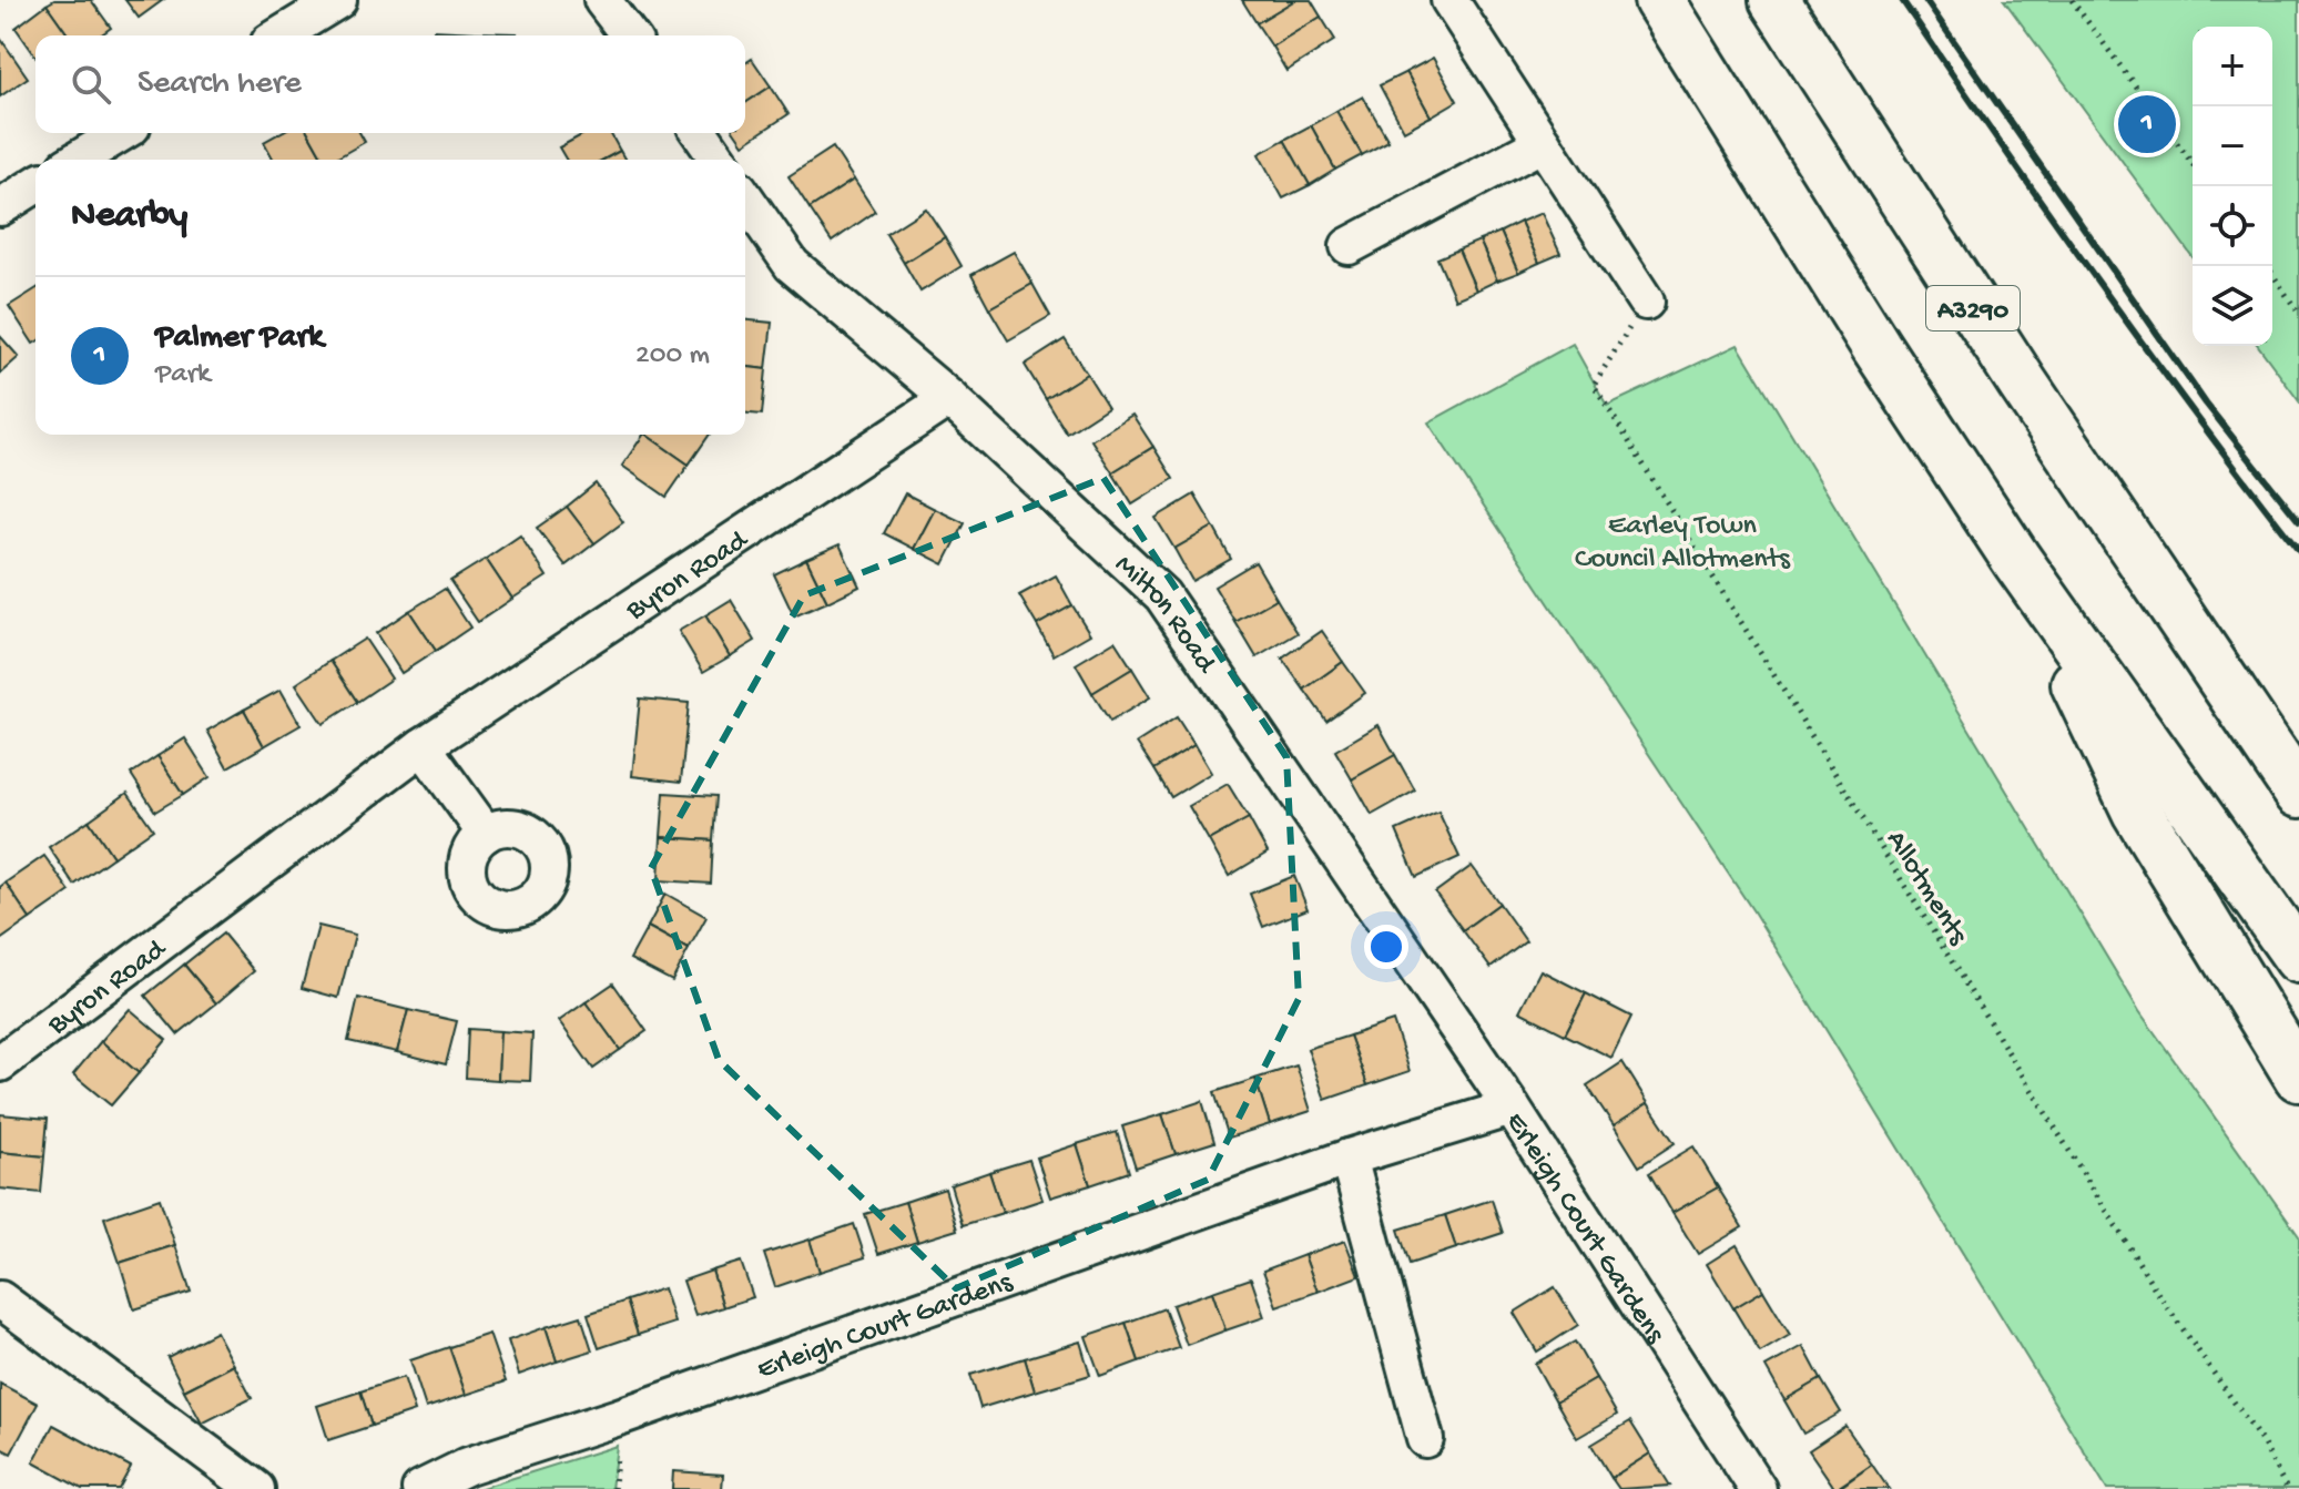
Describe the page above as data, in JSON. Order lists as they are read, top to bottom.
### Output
{
  "streets": {
    "main road": ["A3290"],
    "street": ["Byron Road", "Milton Road", "Erleigh Court Gardens"],
    "path": ["Allotments"]
  },
  "crossings": [
    ["Byron Road", "Milton Road"],
    ["Milton Road", "Erleigh Court Gardens"]
  ],
  "parks": ["Earley Town Council Allotments"],
  "page": {
    "map_buttons": ["+", "−"],
    "search": "Search here",
    "pins": "1",
    "heading": "Nearby",
    "list": [
      {
        "mark": "1",
        "name": "Palmer Park",
        "note": "Park",
        "value": "200 m"
      }
    ]
  }
}
